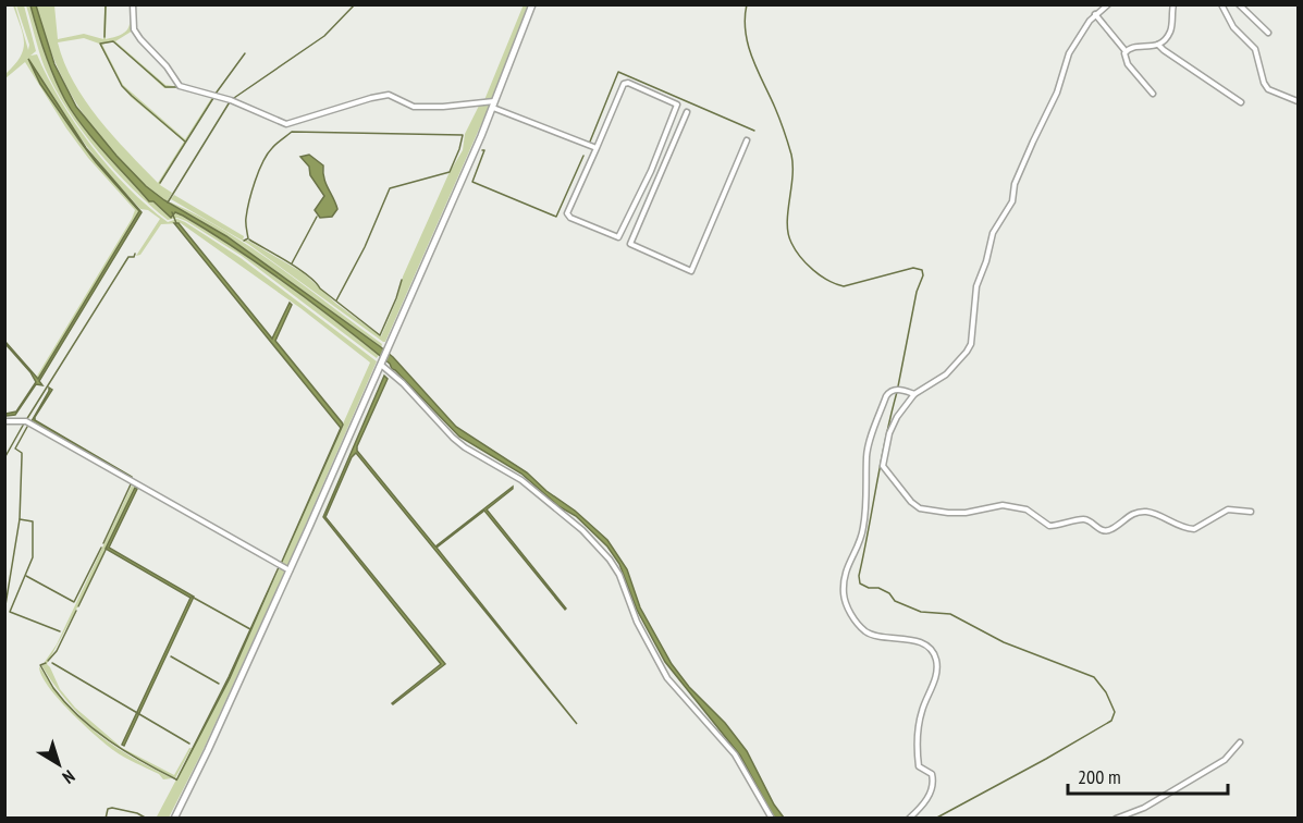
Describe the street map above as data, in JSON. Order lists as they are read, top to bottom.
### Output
{
  "scale_bar": "200 m",
  "north": "bottom right"
}
